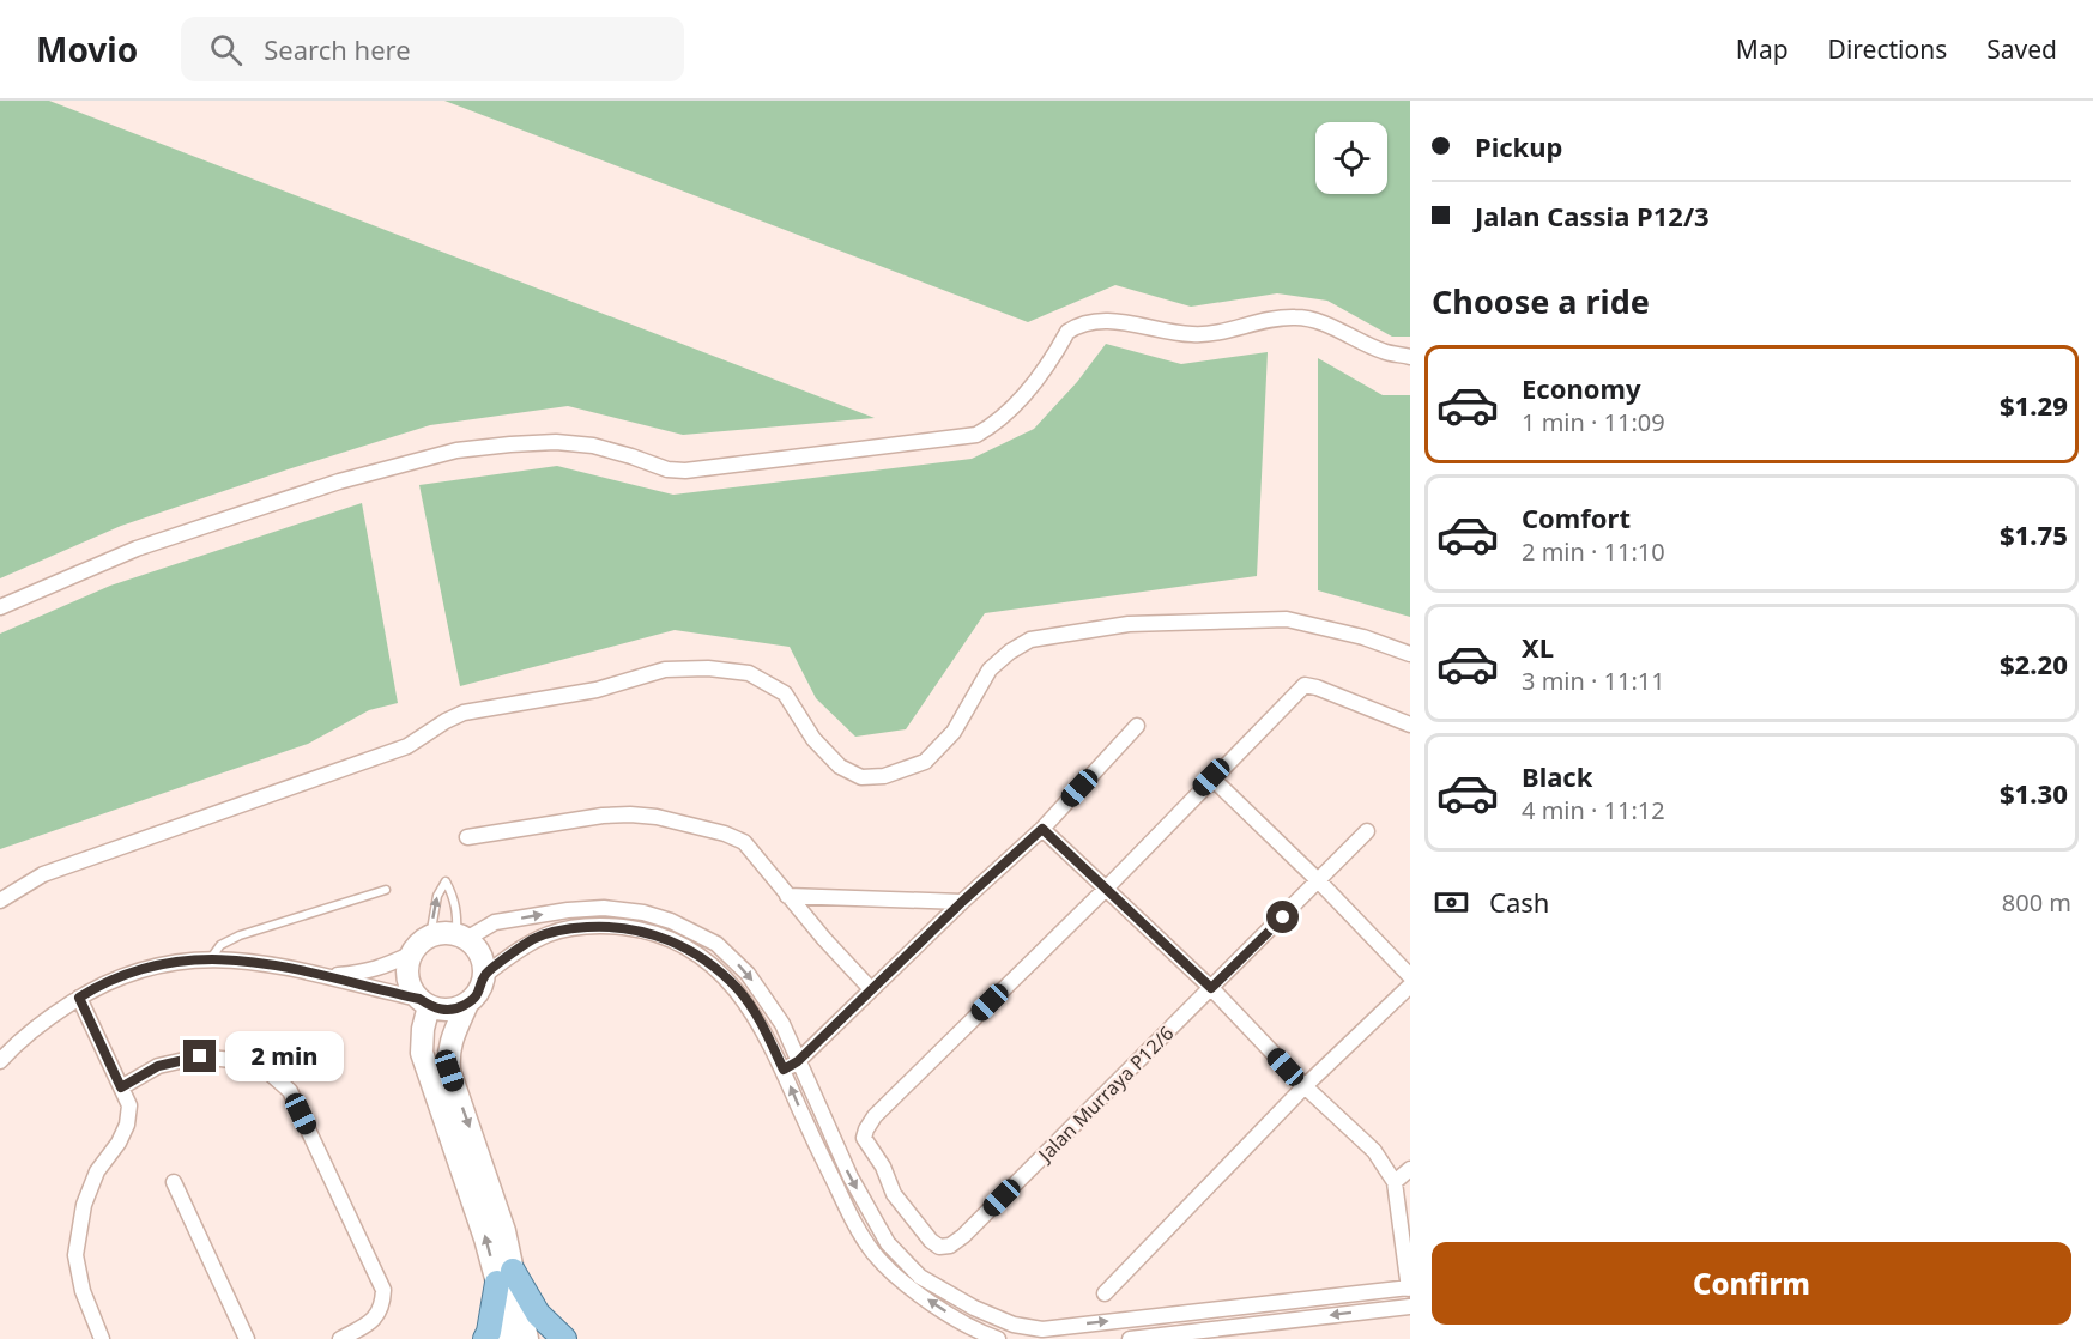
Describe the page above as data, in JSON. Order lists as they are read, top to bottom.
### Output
{
  "streets": {
    "street": ["Jalan Murraya P12/6"]
  },
  "page": {
    "header": "Movio",
    "search": "Search here",
    "nav": ["Map", "Directions", "Saved"],
    "banner": ["Pickup", "Jalan Cassia P12/3"],
    "heading": "Choose a ride",
    "list": [
      {
        "name": "Economy",
        "note": "1 min · 11:09",
        "value": "$1.29"
      },
      {
        "name": "Comfort",
        "note": "2 min · 11:10",
        "value": "$1.75"
      },
      {
        "name": "XL",
        "note": "3 min · 11:11",
        "value": "$2.20"
      },
      {
        "name": "Black",
        "note": "4 min · 11:12",
        "value": "$1.30"
      }
    ],
    "pay": ["Cash", "800 m"],
    "bubble": "2 min",
    "buttons": "Confirm"
  }
}
